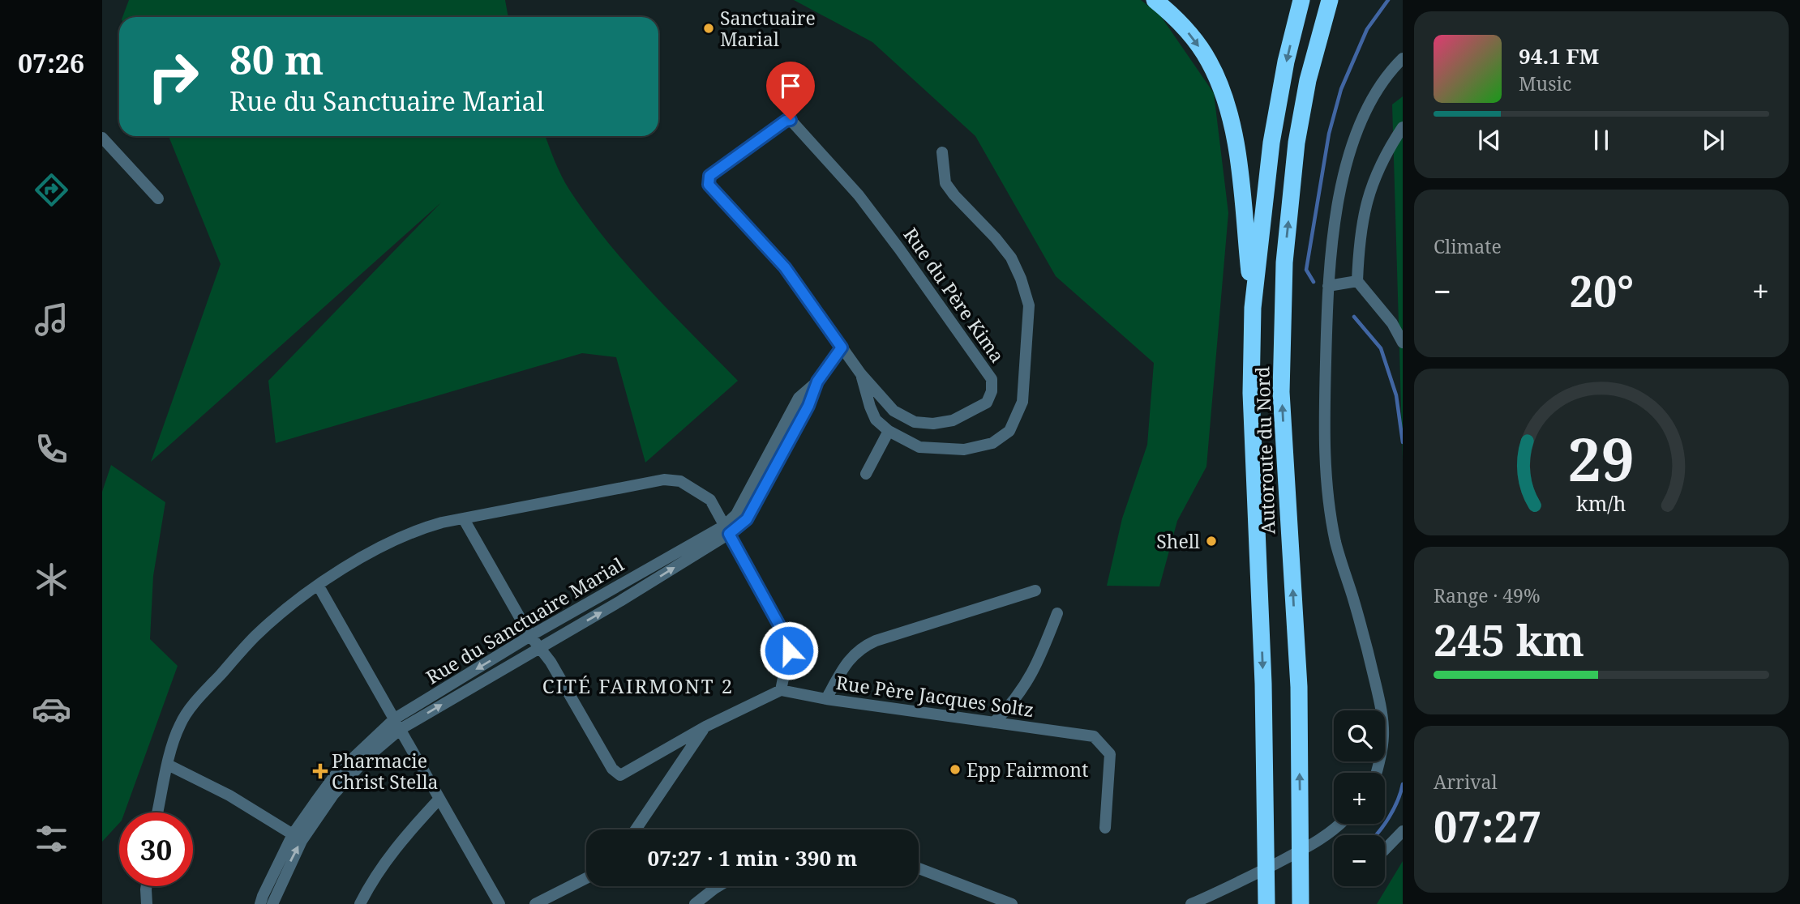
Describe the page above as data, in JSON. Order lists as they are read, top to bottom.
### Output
{
  "streets": {
    "highway": ["Autoroute du Nord"],
    "street": ["Rue du Père Kima", "Rue du Sanctuaire Marial", "Rue Père Jacques Soltz"]
  },
  "crossings": [
    ["Rue du Père Kima", "Rue du Sanctuaire Marial"]
  ],
  "districts": ["CITÉ FAIRMONT 2"],
  "places": {
    "other": ["Sanctuaire Marial", "Shell", "Epp Fairmont"],
    "health": ["Pharmacie Christ Stella"]
  },
  "page": {
    "tabs": "07:26",
    "turn": ["80 m", "Rue du Sanctuaire Marial"],
    "song": ["94.1 FM", "Music"],
    "tile": [
      "Climate",
      ["Range · 49%", "245 km"],
      ["Arrival", "07:27"]
    ],
    "heat": ["−", "20°", "+"],
    "map_buttons": ["+", "−"],
    "limit": "30",
    "trip": "07:27 · 1 min · 390 m",
    "gauge": ["29", "km/h"]
  }
}
